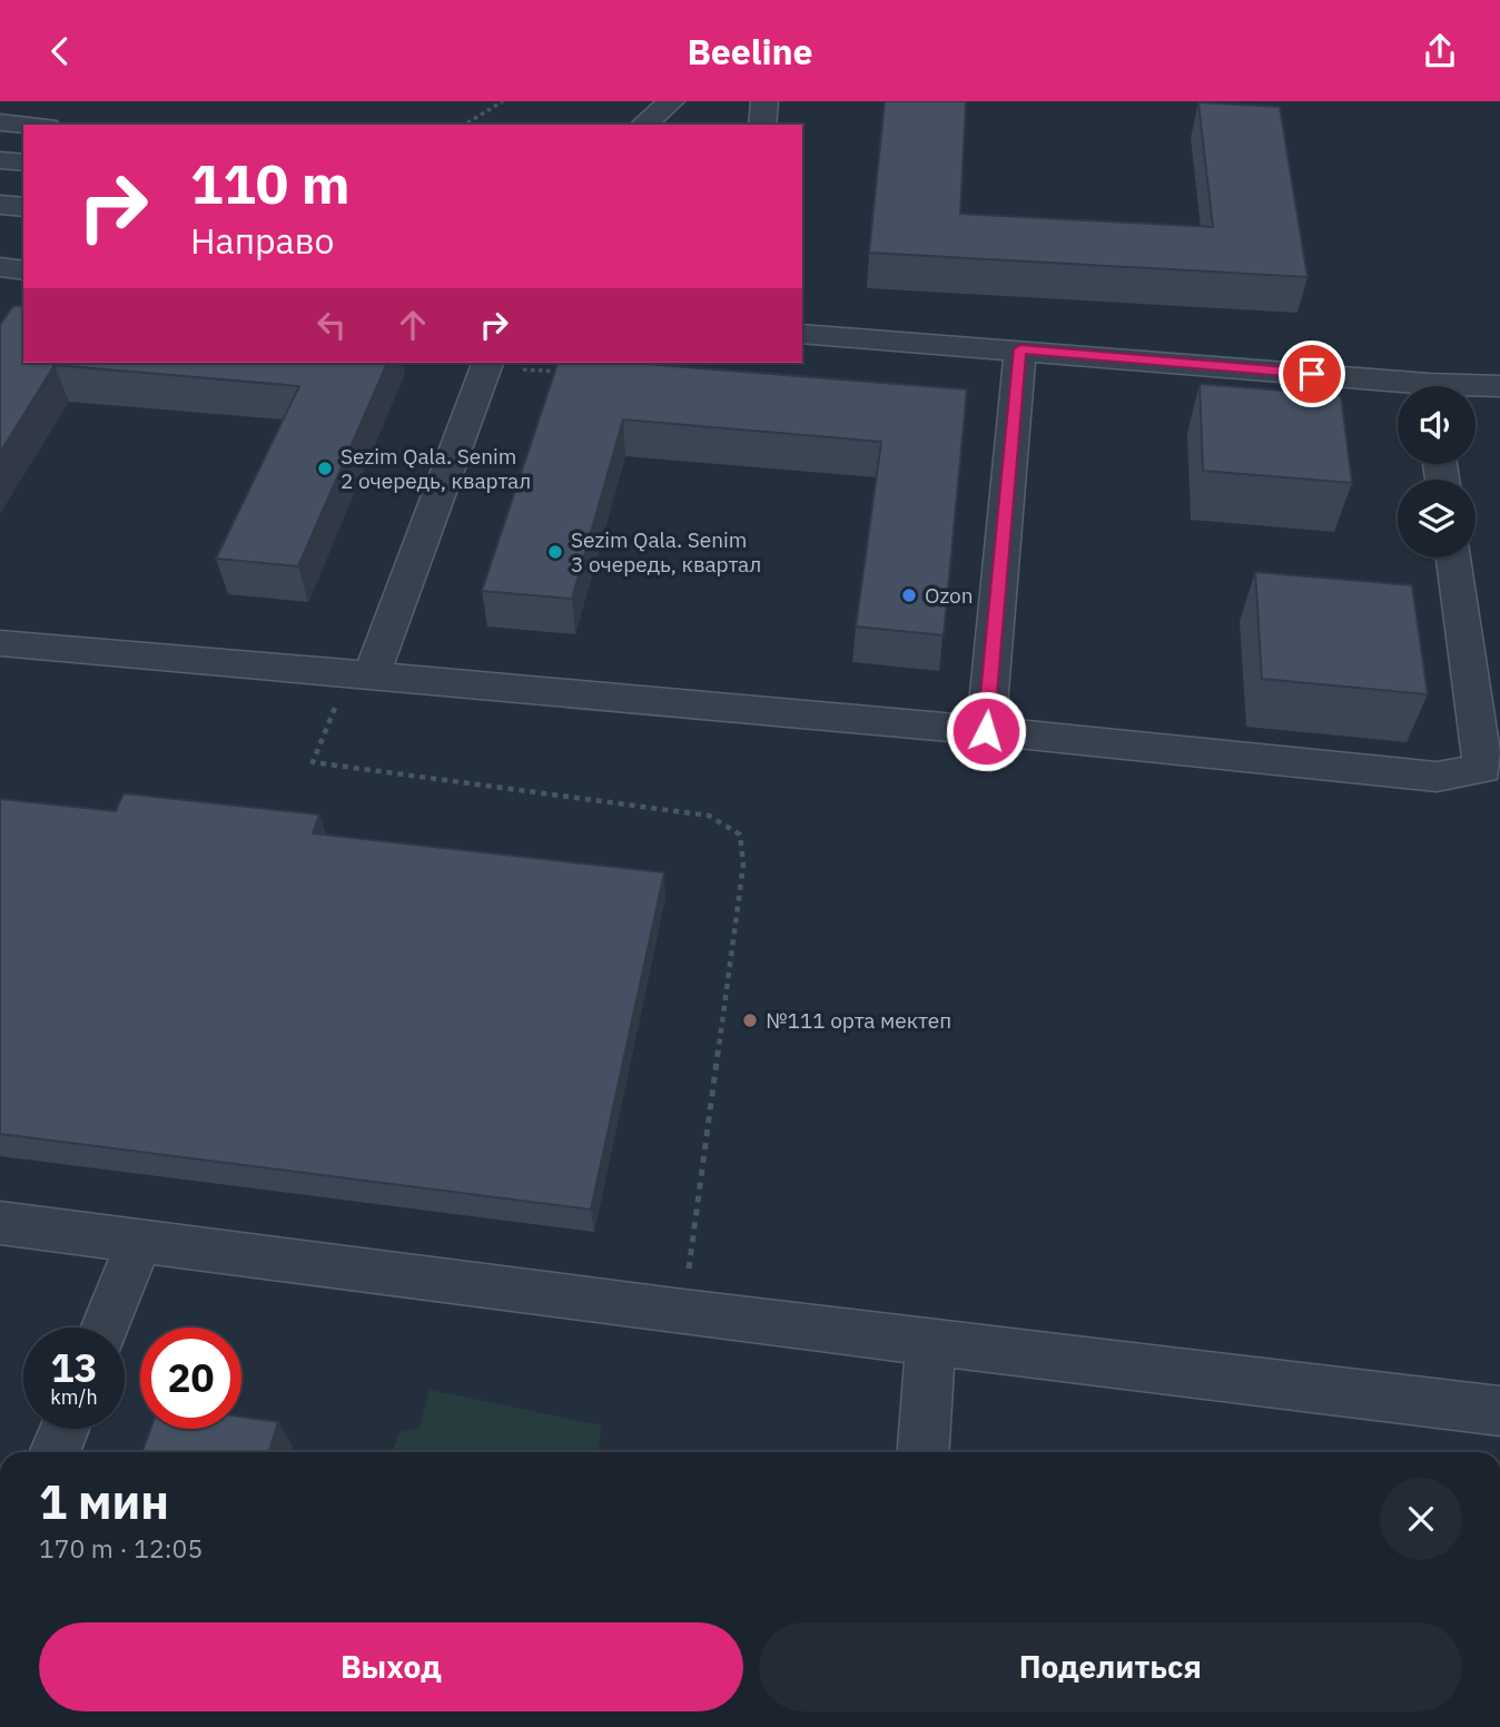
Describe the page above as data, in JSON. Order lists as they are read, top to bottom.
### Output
{
  "places": [
    "Sezim Qala. Senim 2 очередь, квартал",
    "Sezim Qala. Senim 3 очередь, квартал",
    "Ozon",
    "№111 орта мектеп"
  ],
  "page": {
    "header": "Beeline",
    "turn": ["110 m", "Направо"],
    "speed": "13 km/h",
    "limit": "20",
    "heading": ["1 мин", "170 m · 12:05"],
    "buttons": ["Выход", "Поделиться"]
  }
}
